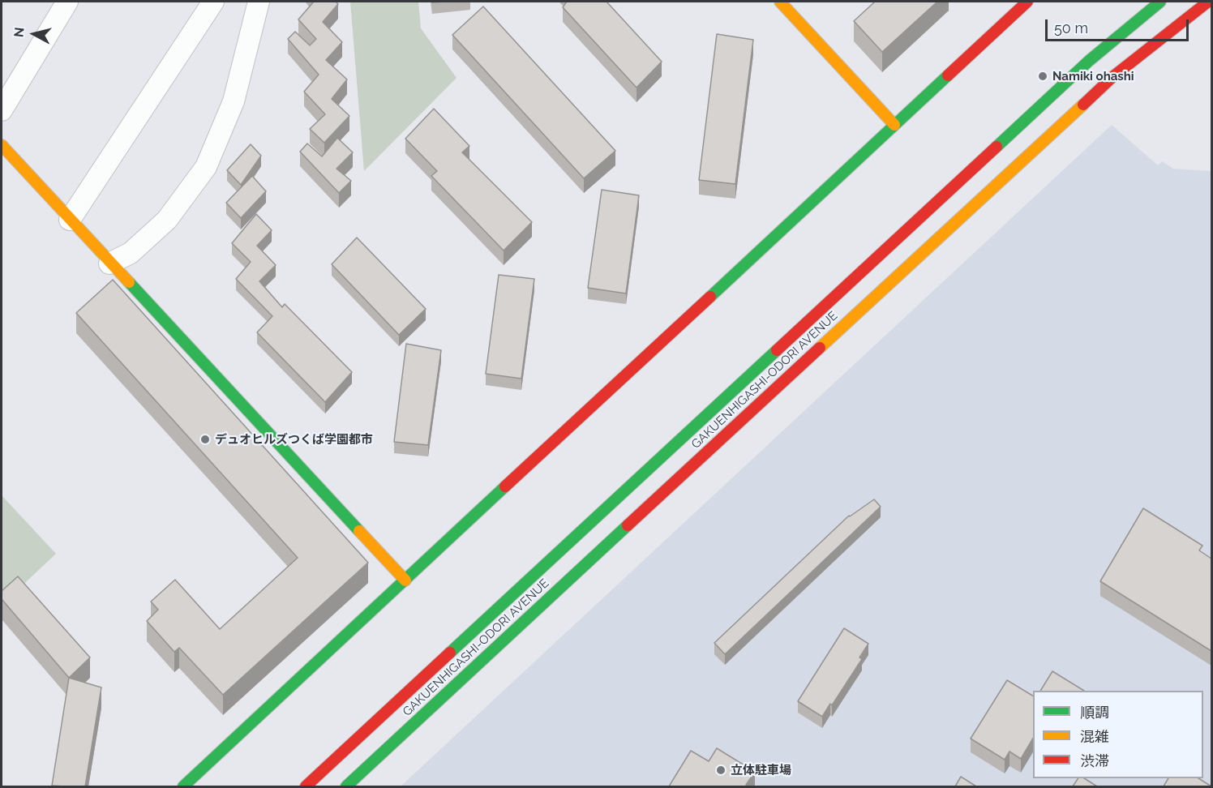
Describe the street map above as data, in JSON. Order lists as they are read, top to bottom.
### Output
{
  "streets": {
    "main road": ["GAKUENHIGASHI-ODORI AVENUE"]
  },
  "places": ["Namiki ohashi", "デュオヒルズつくば学園都市", "立体駐車場"],
  "legend": ["順調", "混雑", "渋滞"],
  "scale_bar": "50 m",
  "north": "left"
}
